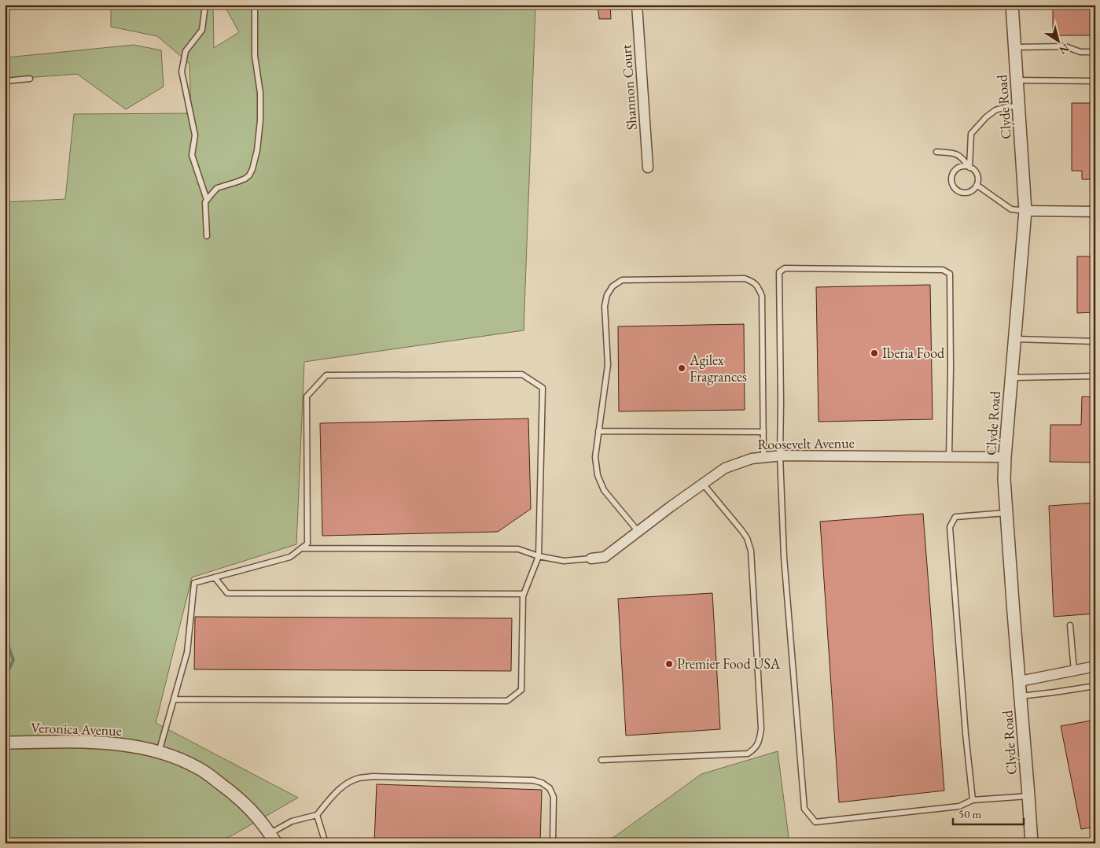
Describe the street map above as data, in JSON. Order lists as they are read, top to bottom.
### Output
{
  "streets": {
    "street": [
      "Shannon Court",
      "Clyde Road",
      "Roosevelt Avenue",
      "Veronica Avenue"
    ]
  },
  "crossings": [
    ["Clyde Road", "Roosevelt Avenue"]
  ],
  "places": ["Iberia Food", "Agilex Fragrances", "Premier Food USA"],
  "scale_bar": "50 m",
  "north": "bottom right"
}
